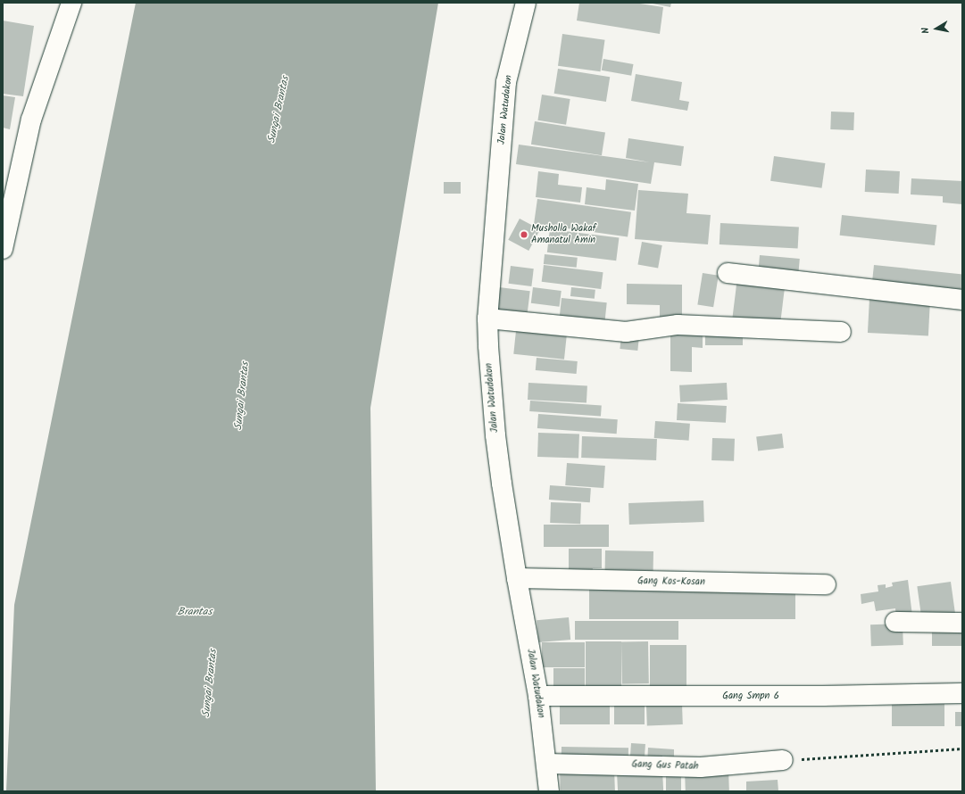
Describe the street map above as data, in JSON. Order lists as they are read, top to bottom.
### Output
{
  "streets": {
    "street": [
      "Jalan Watudakon",
      "Gang Kos-Kosan",
      "Gang Smpn 6",
      "Gang Gus Patah"
    ]
  },
  "crossings": [
    ["Jalan Watudakon", "Gang Kos-Kosan"],
    ["Jalan Watudakon", "Gang Smpn 6"],
    ["Jalan Watudakon", "Gang Gus Patah"]
  ],
  "water": ["Sungai Brantas", "Brantas"],
  "places": ["Musholla Wakaf Amanatul Amin"],
  "north": "left"
}
